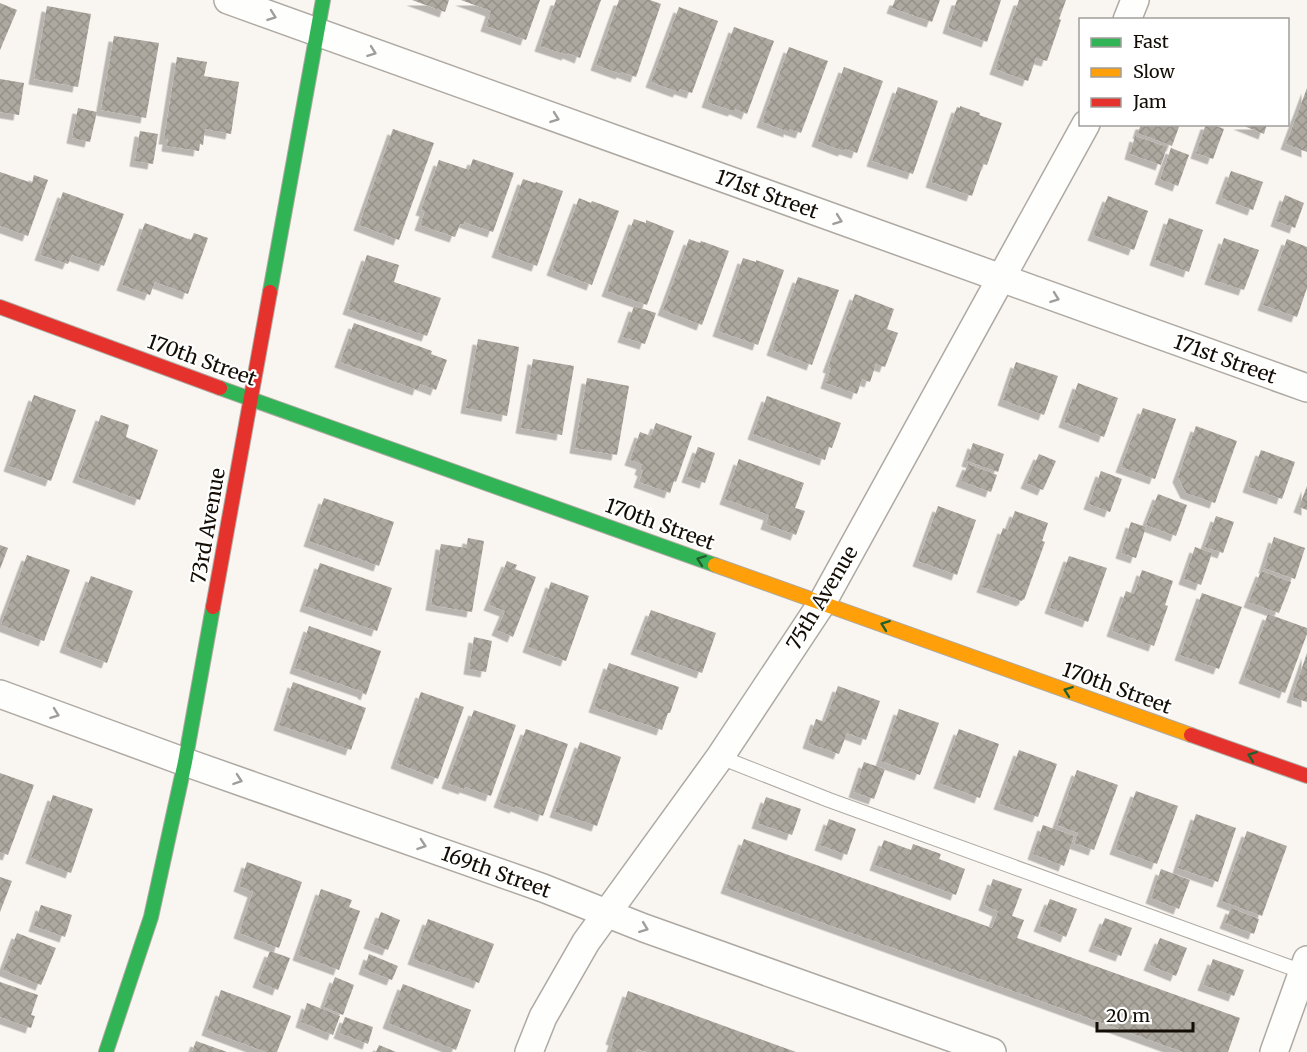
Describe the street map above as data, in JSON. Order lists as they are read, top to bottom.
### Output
{
  "streets": {
    "street": [
      "171st Street",
      "170th Street",
      "73rd Avenue",
      "75th Avenue",
      "169th Street"
    ]
  },
  "crossings": [
    ["171st Street", "73rd Avenue"],
    ["171st Street", "75th Avenue"],
    ["170th Street", "73rd Avenue"],
    ["170th Street", "75th Avenue"],
    ["73rd Avenue", "169th Street"],
    ["75th Avenue", "169th Street"]
  ],
  "one_way": ["171st Street", "170th Street", "169th Street"],
  "legend": ["Fast", "Slow", "Jam"],
  "scale_bar": "20 m"
}
